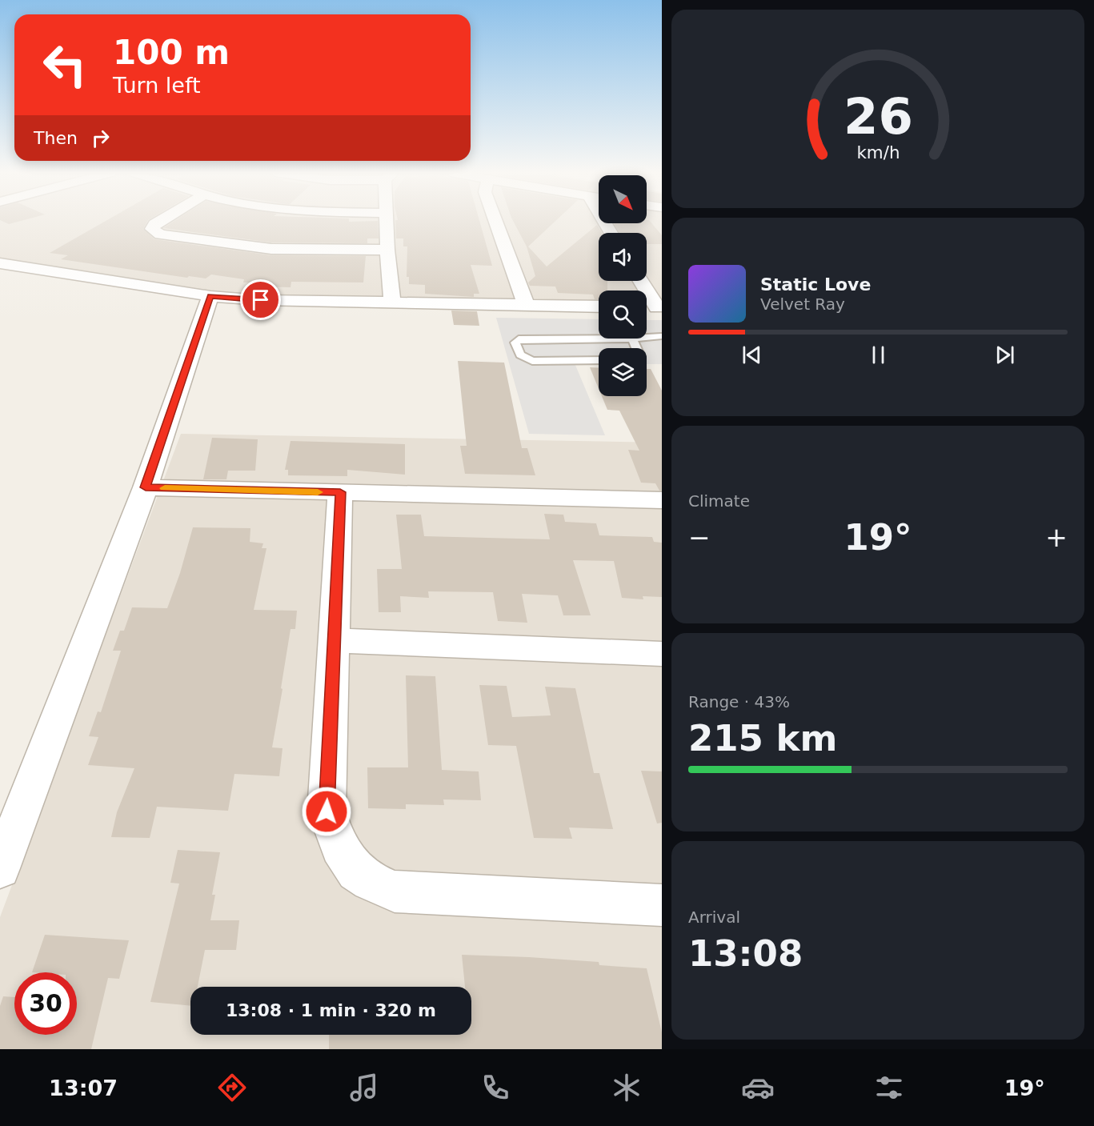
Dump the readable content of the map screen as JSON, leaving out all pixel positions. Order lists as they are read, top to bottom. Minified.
{"north":"bottom right","page":{"turn":["100 m","Turn left"],"then":"Then","song":["Static Love","Velvet Ray"],"tile":["Climate",["Range · 43%","215 km"],["Arrival","13:08"]],"heat":["−","19°","+"],"limit":"30","trip":"13:08 · 1 min · 320 m","tabs":["13:07","19°"],"gauge":["26","km/h"]}}
